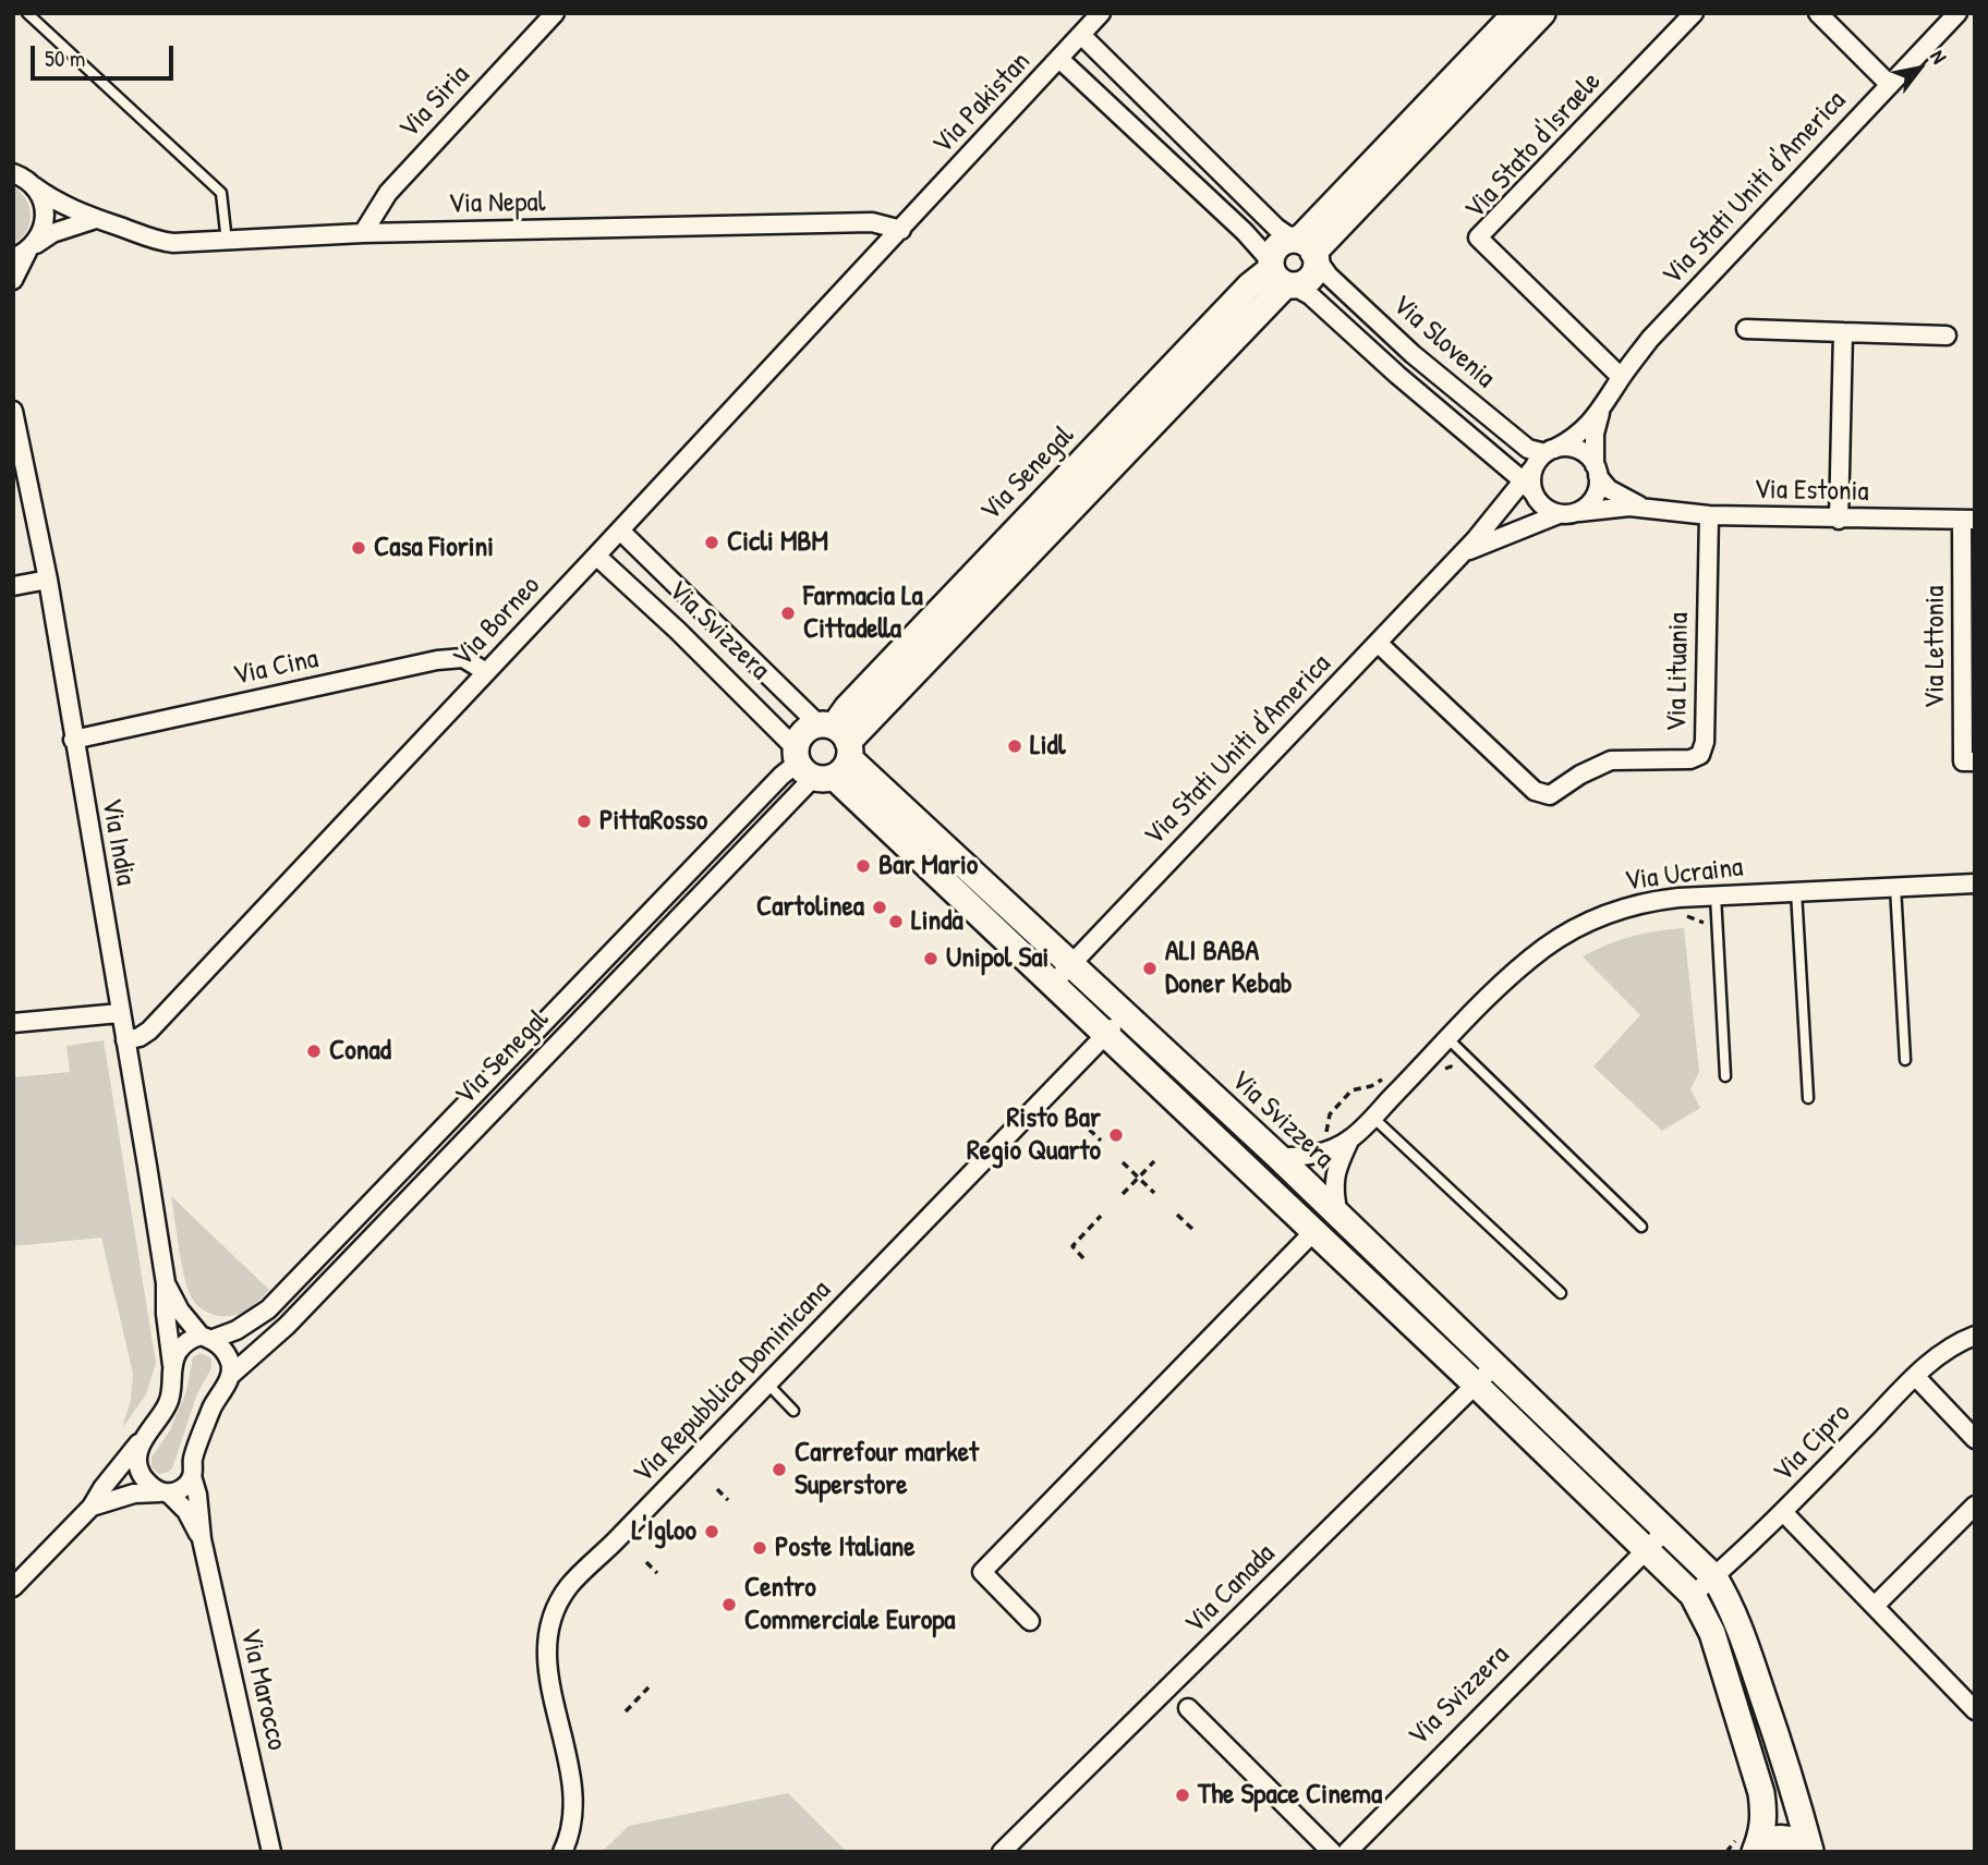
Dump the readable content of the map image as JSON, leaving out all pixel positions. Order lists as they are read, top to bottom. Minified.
{"streets":{"main road":["Via Senegal","Via Svizzera"],"street":["Via Siria","Via Pakistan","Via Stato d'Israele","Via Stati Uniti d'America","Via Nepal","Via Slovenia","Via Estonia","Via Borneo","Via Lettonia","Via Cina","Via Lituania","Via India","Via Ucraina","Via Repubblica Dominicana","Via Cipro","Via Canada","Via Marocco"]},"crossings":[["Via Siria","Via Nepal"],["Via Pakistan","Via Nepal"],["Via Pakistan","Via Slovenia"],["Via Pakistan","Via Borneo"],["Via Stato d'Israele","Via Stati Uniti d'America"],["Via Stati Uniti d'America","Via Slovenia"],["Via Stati Uniti d'America","Via Estonia"],["Via Stati Uniti d'America","Via Svizzera"],["Via Stati Uniti d'America","Via Lituania"],["Via Nepal","Via Borneo"],["Via Slovenia","Via Senegal"],["Via Slovenia","Via Estonia"],["Via Senegal","Via Svizzera"],["Via Senegal","Via India"],["Via Senegal","Via Marocco"],["Via Estonia","Via Lettonia"],["Via Estonia","Via Lituania"],["Via Borneo","Via Svizzera"],["Via Borneo","Via Cina"],["Via Borneo","Via India"],["Via Svizzera","Via Ucraina"],["Via Svizzera","Via Repubblica Dominicana"],["Via Svizzera","Via Cipro"],["Via Svizzera","Via Canada"],["Via Cina","Via India"],["Via India","Via Marocco"]],"places":["Cicli MBM","Casa Fiorini","Farmacia La Cittadella","Lidl","PittaRosso","Bar Mario","Cartolinea","Linda","Unipol Sai","ALI BABA Doner Kebab","Conad","Risto Bar Regio Quarto","Carrefour market Superstore","L'Igloo","Poste Italiane","Centro Commerciale Europa","The Space Cinema"],"scale_bar":"50 m","north":"top right"}
